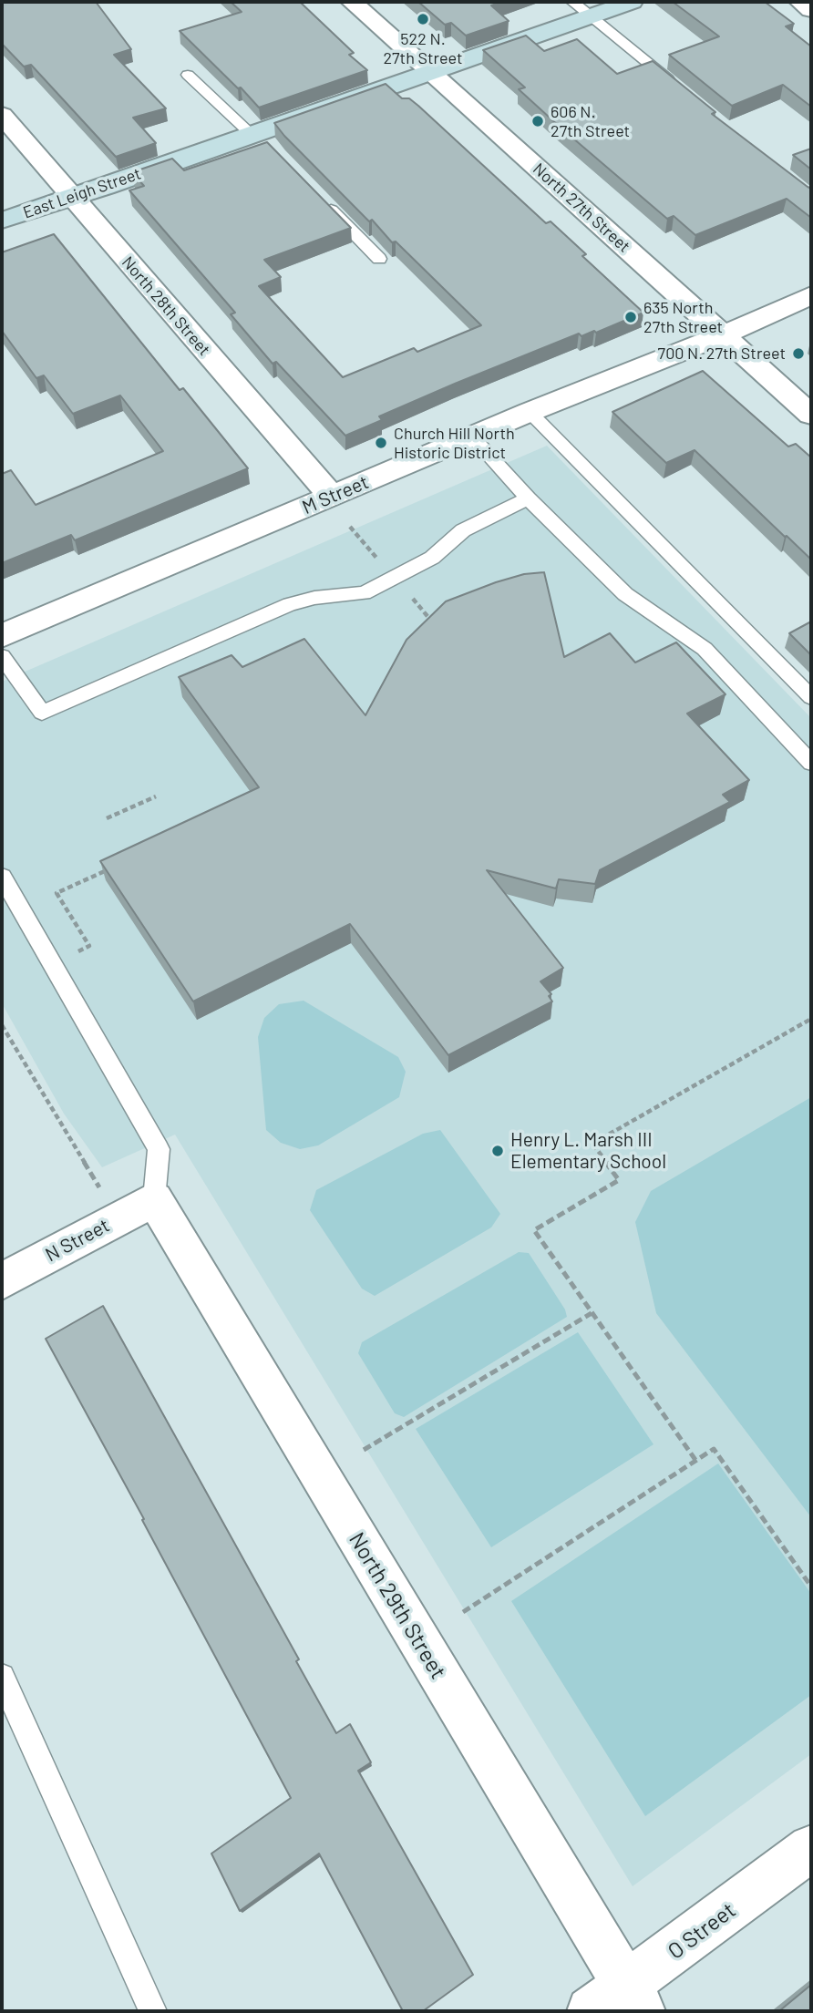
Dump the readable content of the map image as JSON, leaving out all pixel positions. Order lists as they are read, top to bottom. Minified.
{"streets":{"street":["East Leigh Street","North 27th Street","North 28th Street","M Street","N Street","North 29th Street","O Street"]},"crossings":[["East Leigh Street","North 27th Street"],["East Leigh Street","North 28th Street"],["North 27th Street","M Street"],["North 28th Street","M Street"],["N Street","North 29th Street"],["North 29th Street","O Street"]],"places":["522 N. 27th Street","606 N. 27th Street","635 North 27th Street","700 N. 27th Street","Church Hill North Historic District","Henry L. Marsh III Elementary School"]}
